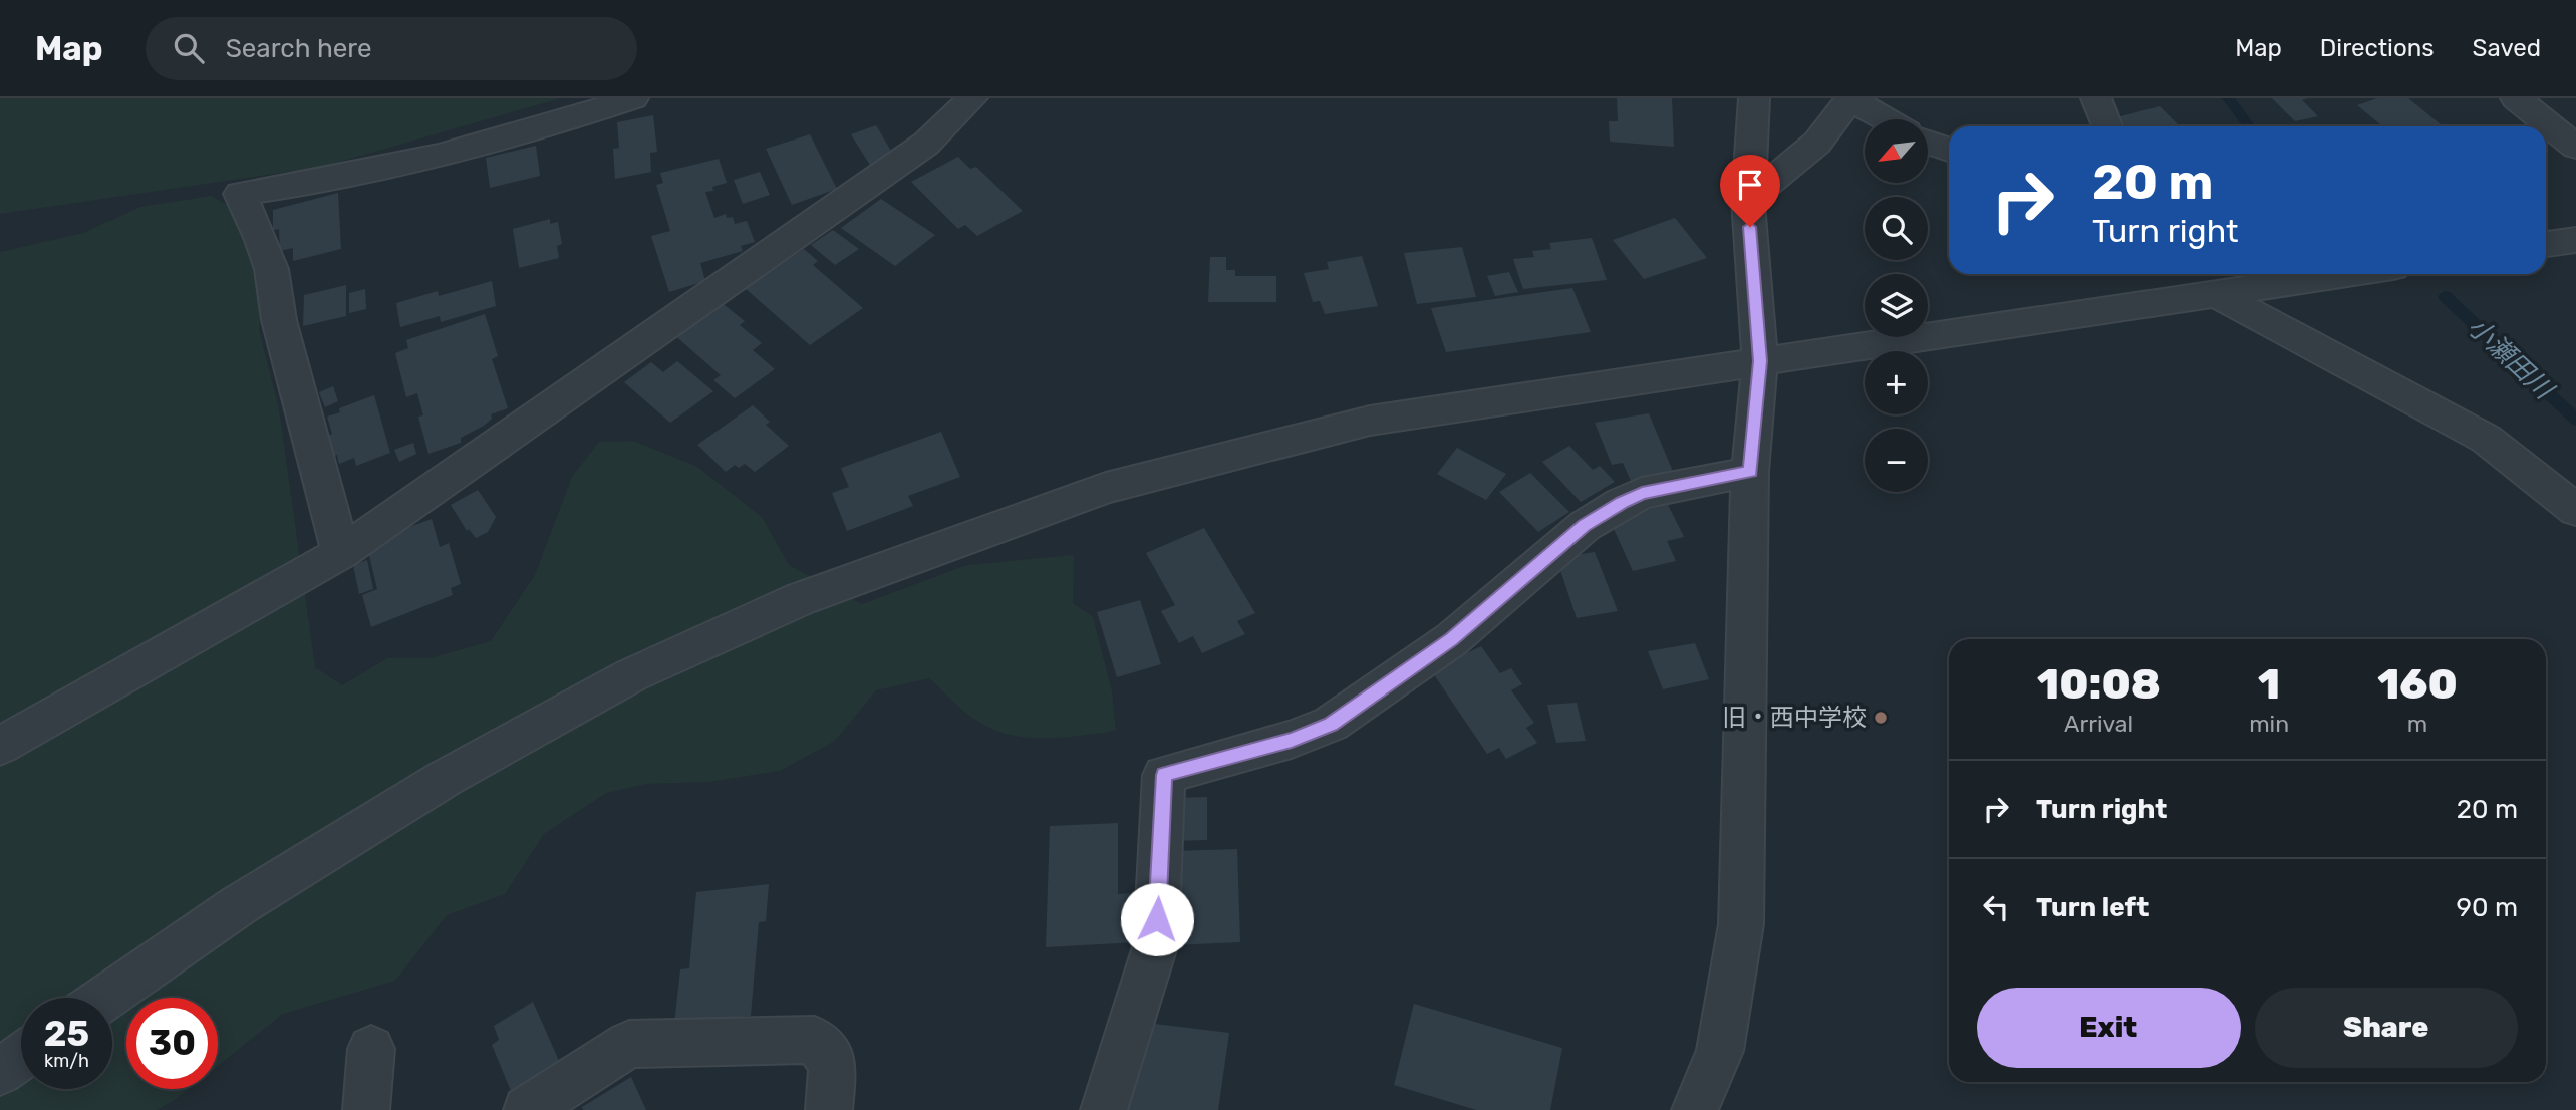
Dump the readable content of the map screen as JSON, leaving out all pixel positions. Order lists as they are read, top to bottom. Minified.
{"water":["小瀬田川"],"places":["旧・西中学校"],"north":"bottom left","page":{"header":"Map","search":"Search here","nav":["Map","Directions","Saved"],"map_buttons":["+","−"],"turn":["20 m","Turn right"],"eta":["10:08","Arrival","1","min","160","m"],"list":[{"name":"Turn right","value":"20 m"},{"name":"Turn left","value":"90 m"}],"buttons":["Exit","Share"],"speed":"25 km/h","limit":"30"}}
